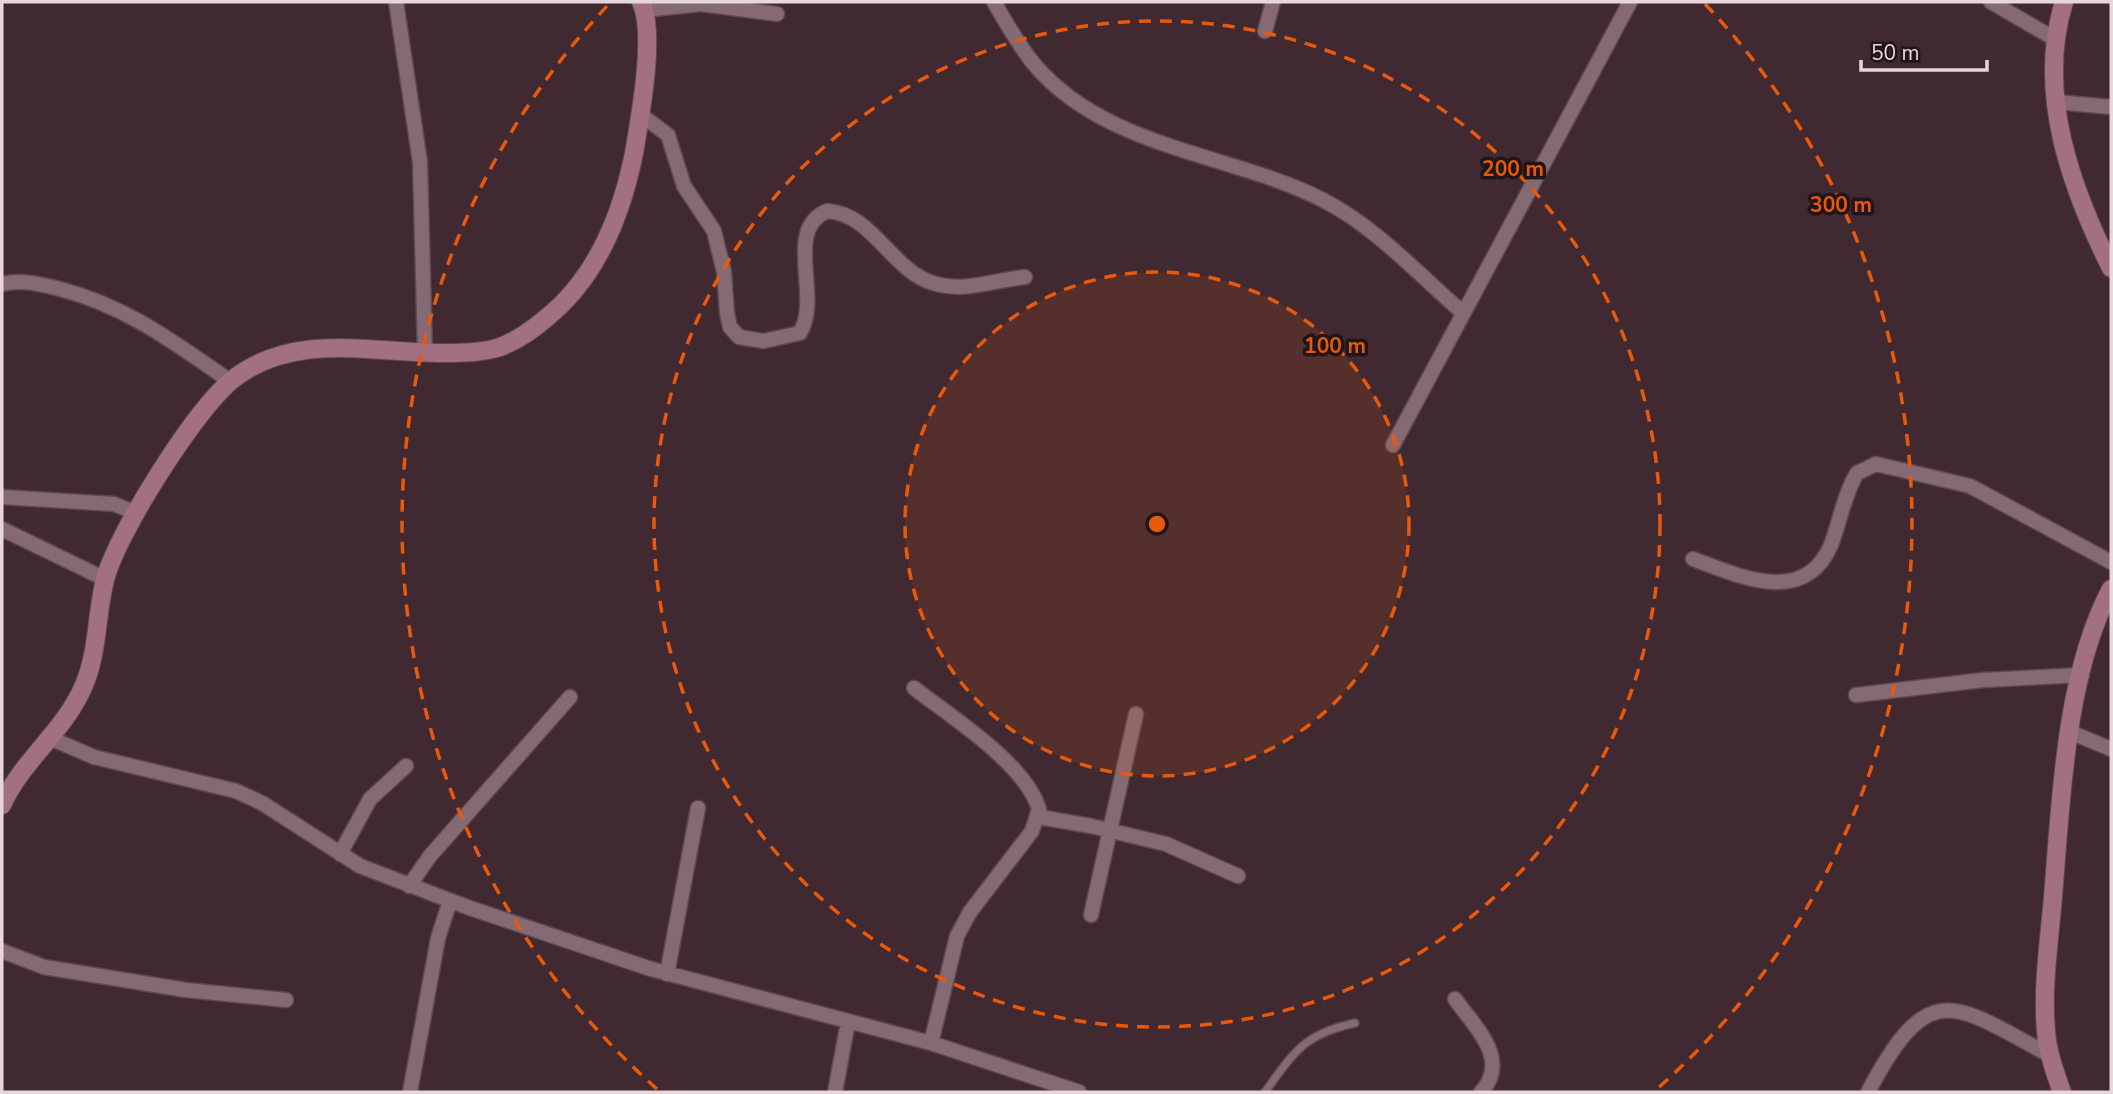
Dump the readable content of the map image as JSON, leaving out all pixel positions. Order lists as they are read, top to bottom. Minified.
{"scale_bar":"50 m","rings":["200 m","300 m","100 m"]}
